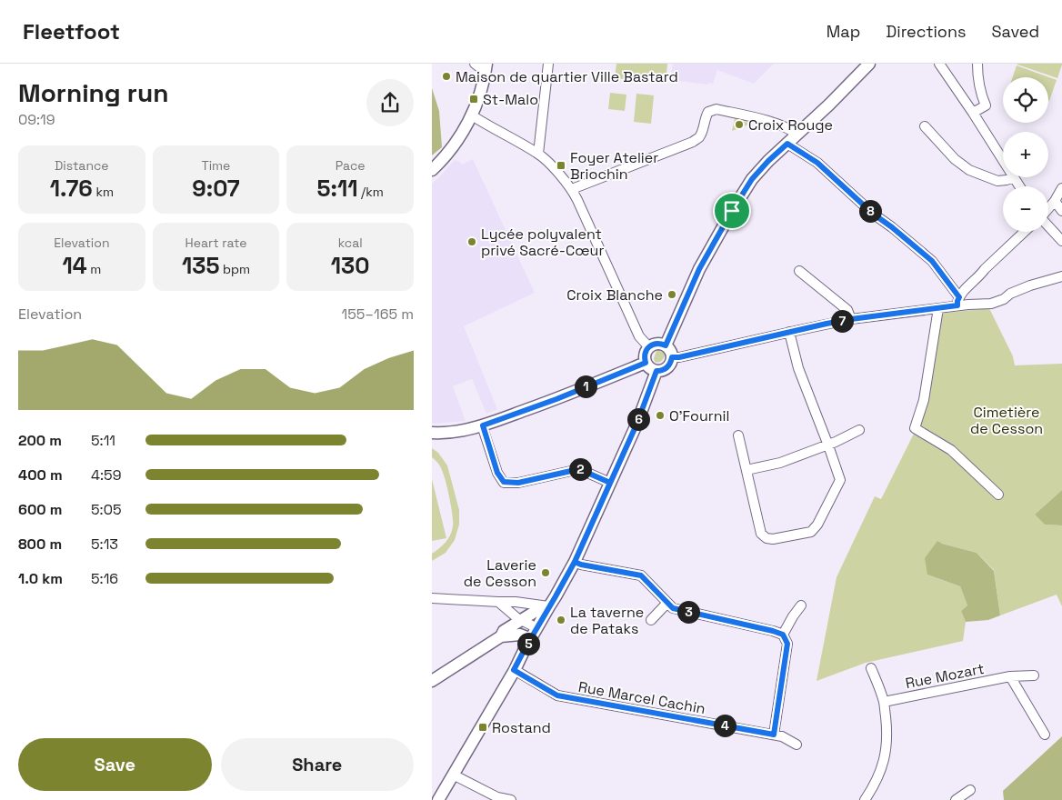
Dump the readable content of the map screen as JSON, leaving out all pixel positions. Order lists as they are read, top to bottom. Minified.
{"streets":{"street":["Rue Mozart","Rue Marcel Cachin"]},"parks":["Cimetière de Cesson"],"places":{"other":["Maison de quartier Ville Bastard","Croix Rouge","Lycée polyvalent privé Sacré-Cœur","Croix Blanche","O'Fournil","Laverie de Cesson","La taverne de Pataks"],"transit":["St-Malo","Foyer Atelier Briochin","Rostand"]},"page":{"header":"Fleetfoot","nav":["Map","Directions","Saved"],"heading":["Morning run","09:19"],"map_buttons":["+","−"],"stats":[["Distance","1.76 km"],["Time","9:07"],["Pace","5:11 /km"],["Elevation","14 m"],["Heart rate","135 bpm"],["kcal","130"]],"pins":["8","7","1","6","2","3","5","4"],"chart":["Elevation","155–165 m"],"list":[{"name":"200 m","note":"5:11"},{"name":"400 m","note":"4:59"},{"name":"600 m","note":"5:05"},{"name":"800 m","note":"5:13"},{"name":"1.0 km","note":"5:16"}],"buttons":["Save","Share"]}}
